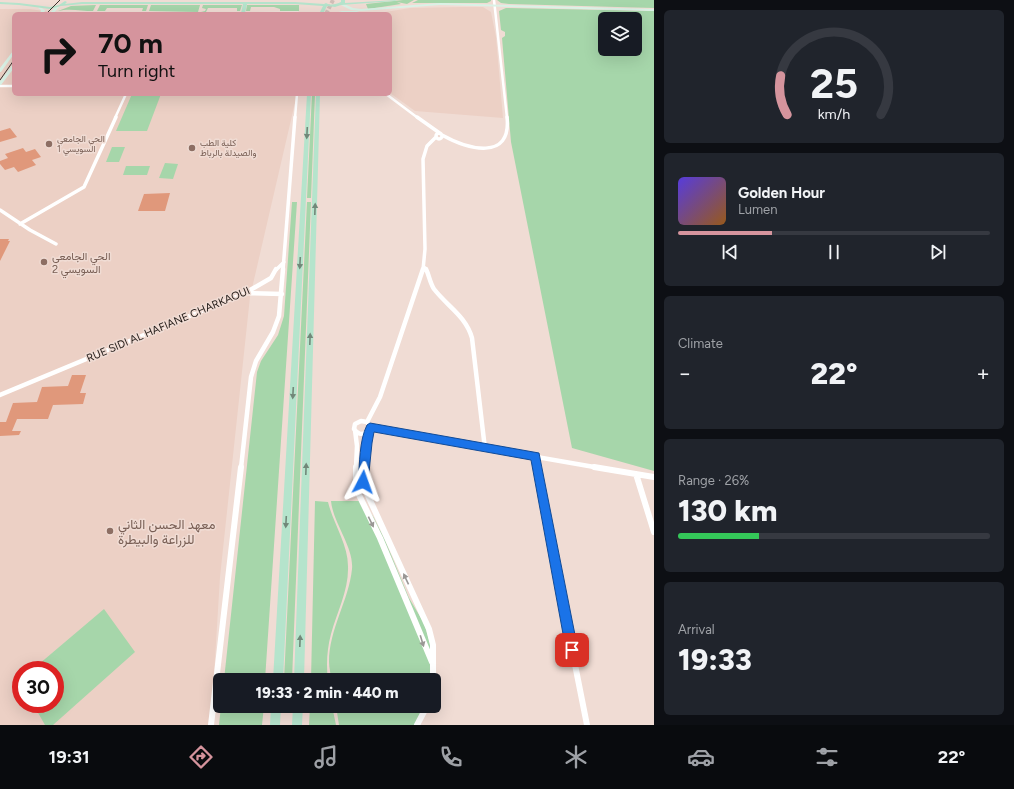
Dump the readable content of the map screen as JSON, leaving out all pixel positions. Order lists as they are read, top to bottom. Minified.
{"streets":{"street":["RUE SIDI AL HAFIANE CHARKAOUI"]},"places":["الحي الجامعي السويسي 1","كلية الطب والصيدلة بالرباط","الحي الجامعي السويسي 2","معهد الحسن الثاني للزراعة والبيطرة"],"page":{"turn":["70 m","Turn right"],"song":["Golden Hour","Lumen"],"tile":["Climate",["Range · 26%","130 km"],["Arrival","19:33"]],"heat":["−","22°","+"],"limit":"30","trip":"19:33 · 2 min · 440 m","tabs":["19:31","22°"],"gauge":["25","km/h"]}}
